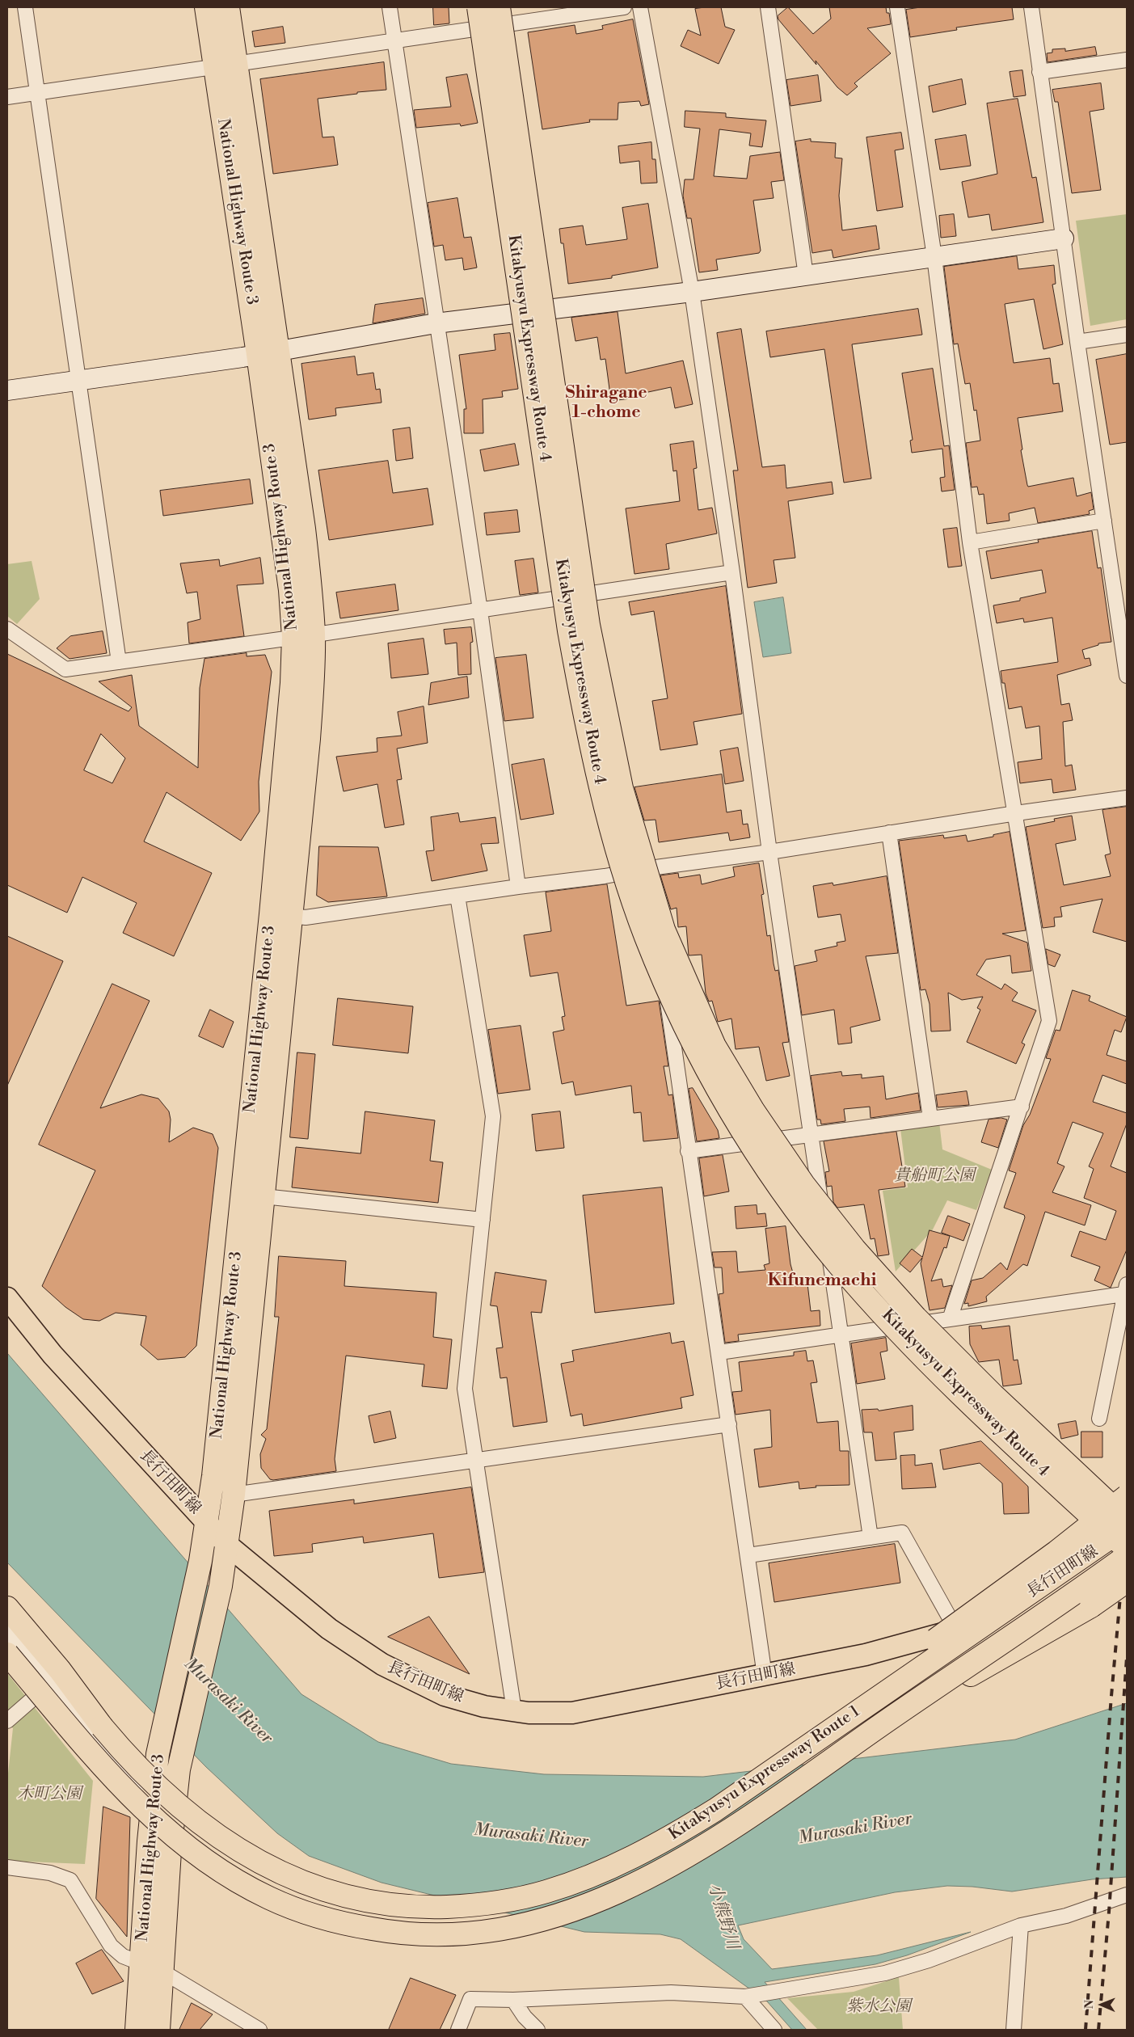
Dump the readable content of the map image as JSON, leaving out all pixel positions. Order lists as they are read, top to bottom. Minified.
{"streets":{"highway":["National Highway Route 3","Kitakyusyu Expressway Route 4","Kitakyusyu Expressway Route 1"],"main road":["長行田町線"]},"crossings":[["National Highway Route 3","長行田町線"]],"districts":["Shiragane 1-chome","Kifunemachi"],"water":["Murasaki River","小熊野川"],"parks":["貴船町公園","木町公園","紫水公園"],"north":"left"}
